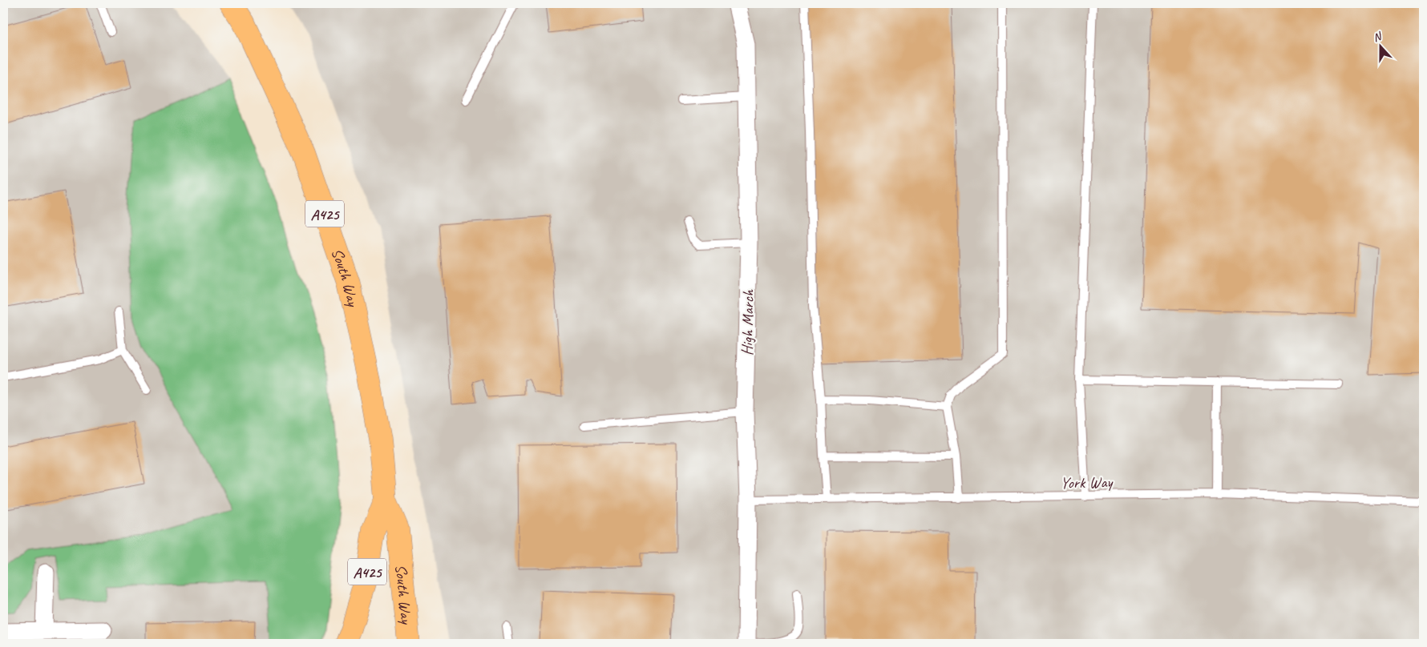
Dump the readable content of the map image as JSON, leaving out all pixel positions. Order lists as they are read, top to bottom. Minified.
{"streets":{"main road":["A425","South Way"],"street":["High March"],"lane":["York Way"]},"crossings":[["High March","York Way"]],"north":"top"}
